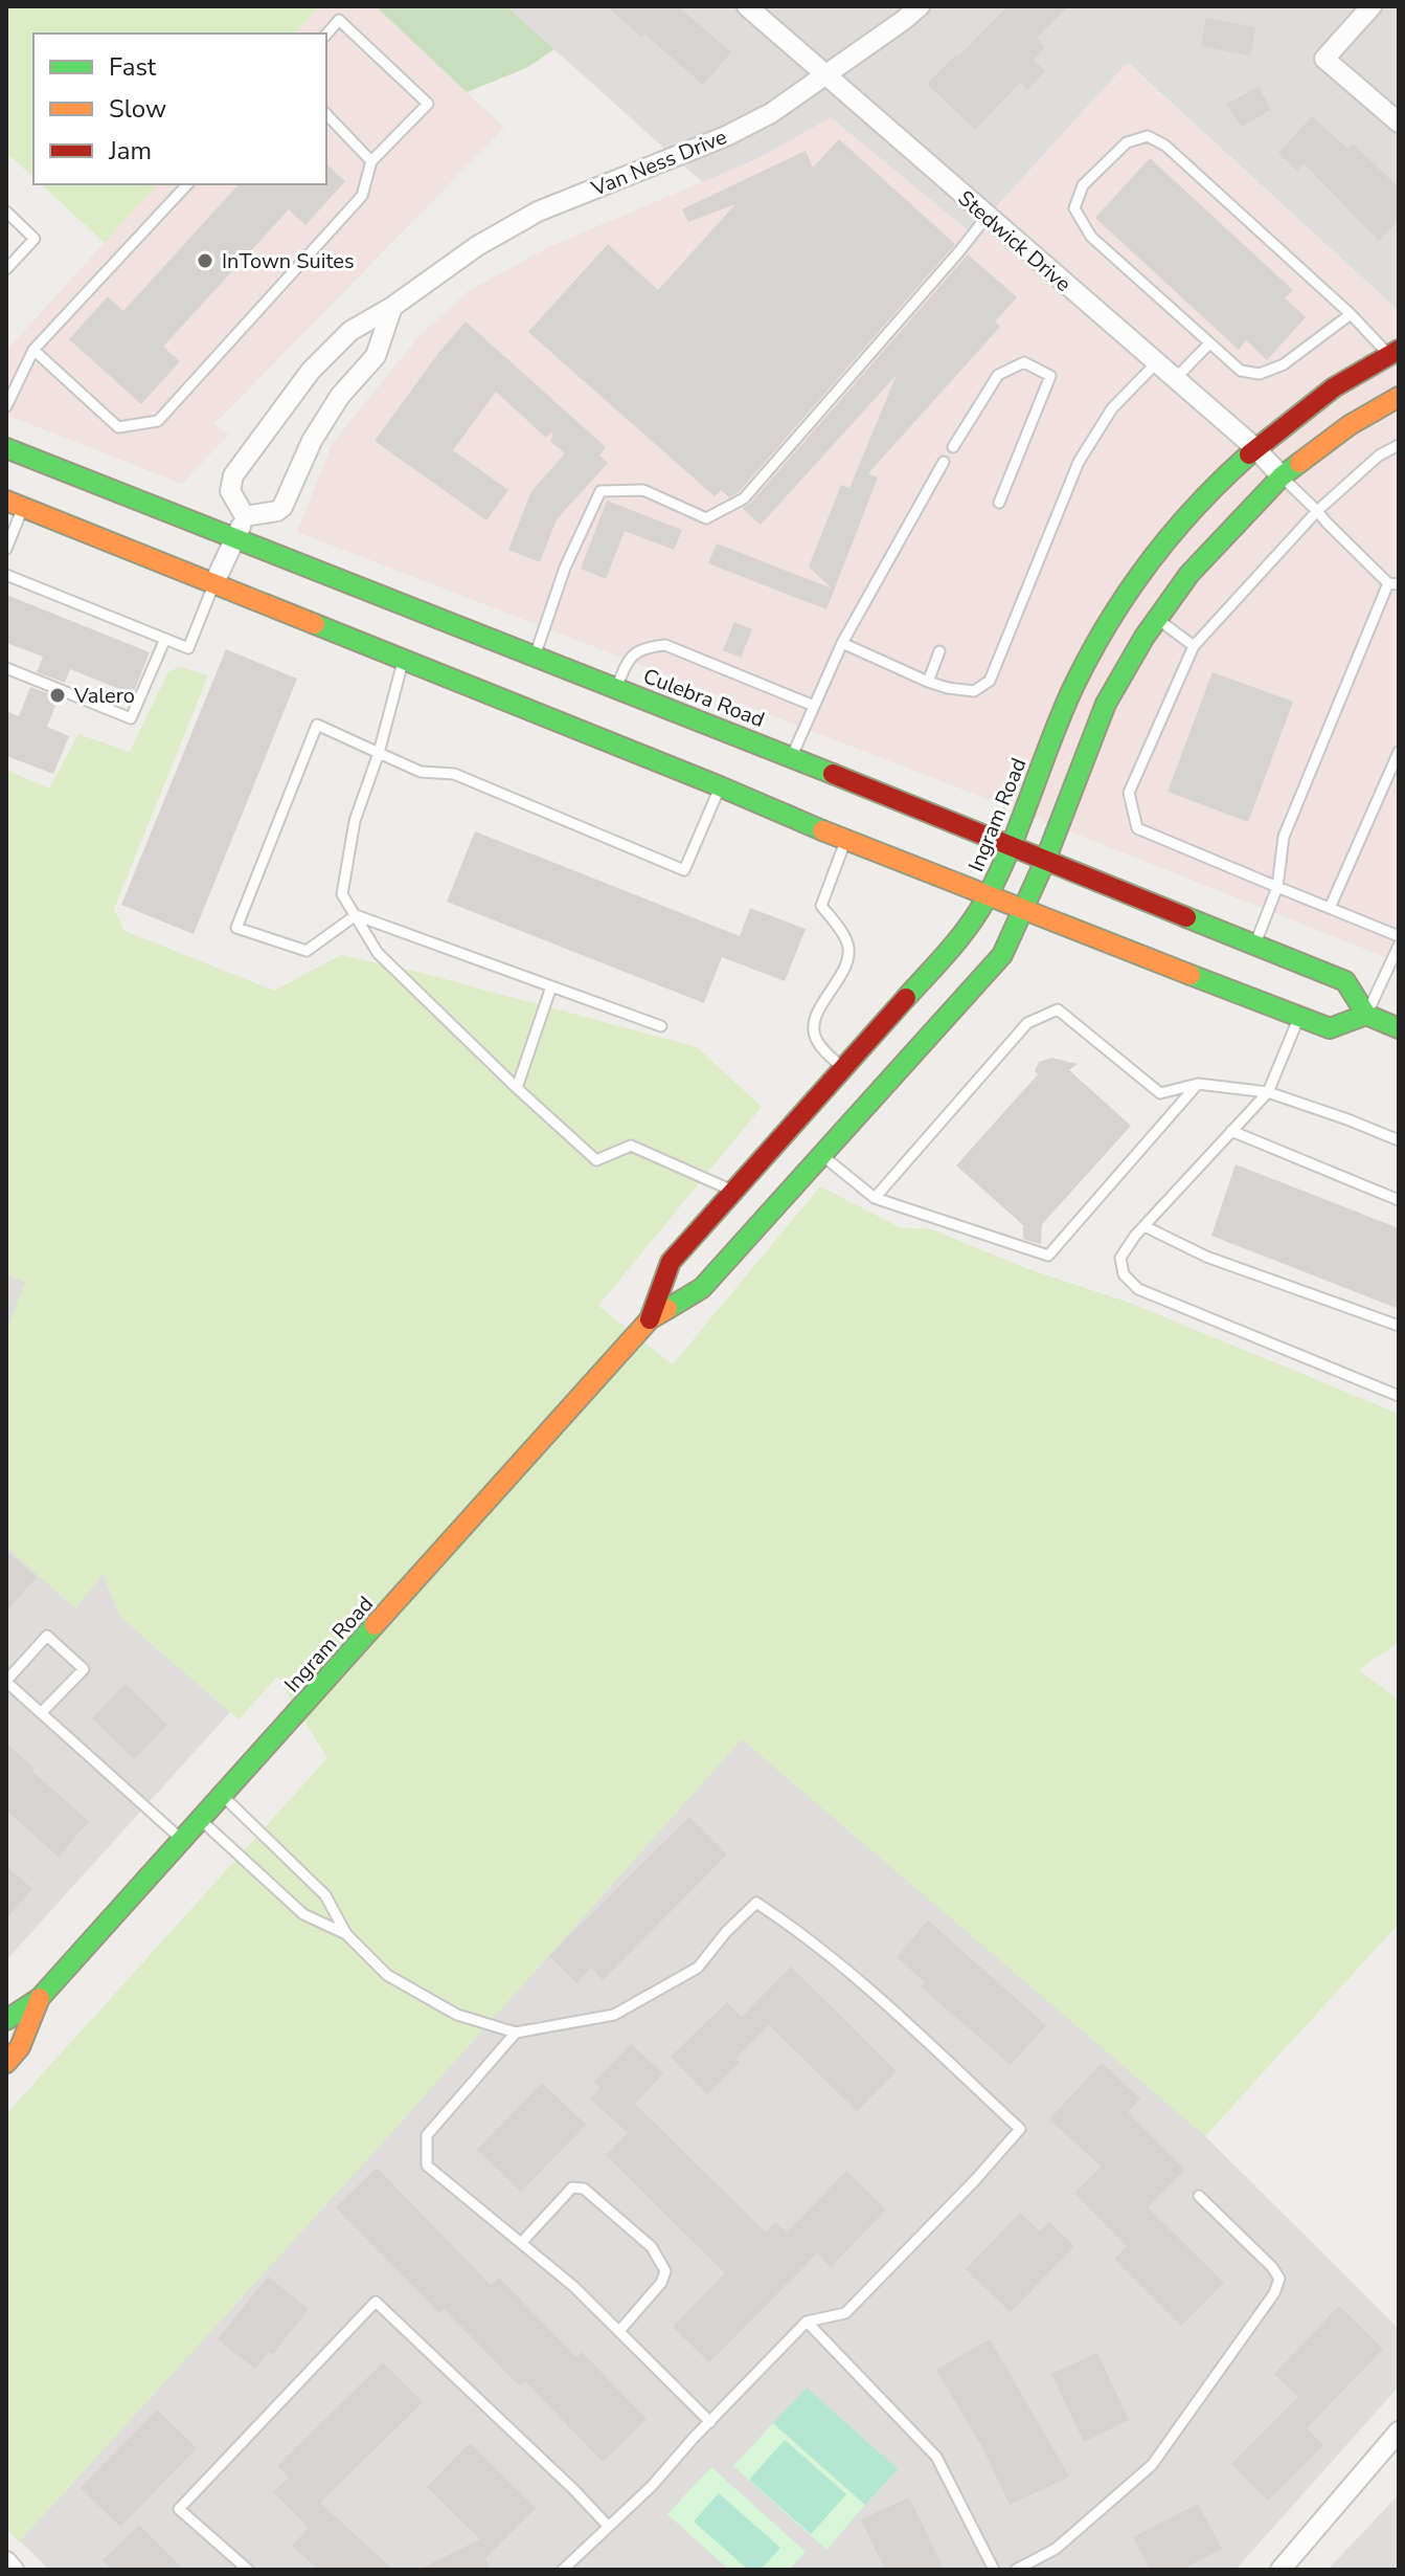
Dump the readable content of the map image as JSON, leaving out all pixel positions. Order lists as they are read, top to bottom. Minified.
{"streets":{"street":["Van Ness Drive","Stedwick Drive","Culebra Road","Ingram Road"]},"crossings":[["Van Ness Drive","Stedwick Drive"],["Stedwick Drive","Ingram Road"],["Culebra Road","Ingram Road"]],"places":["InTown Suites","Valero"],"legend":["Fast","Slow","Jam"]}
